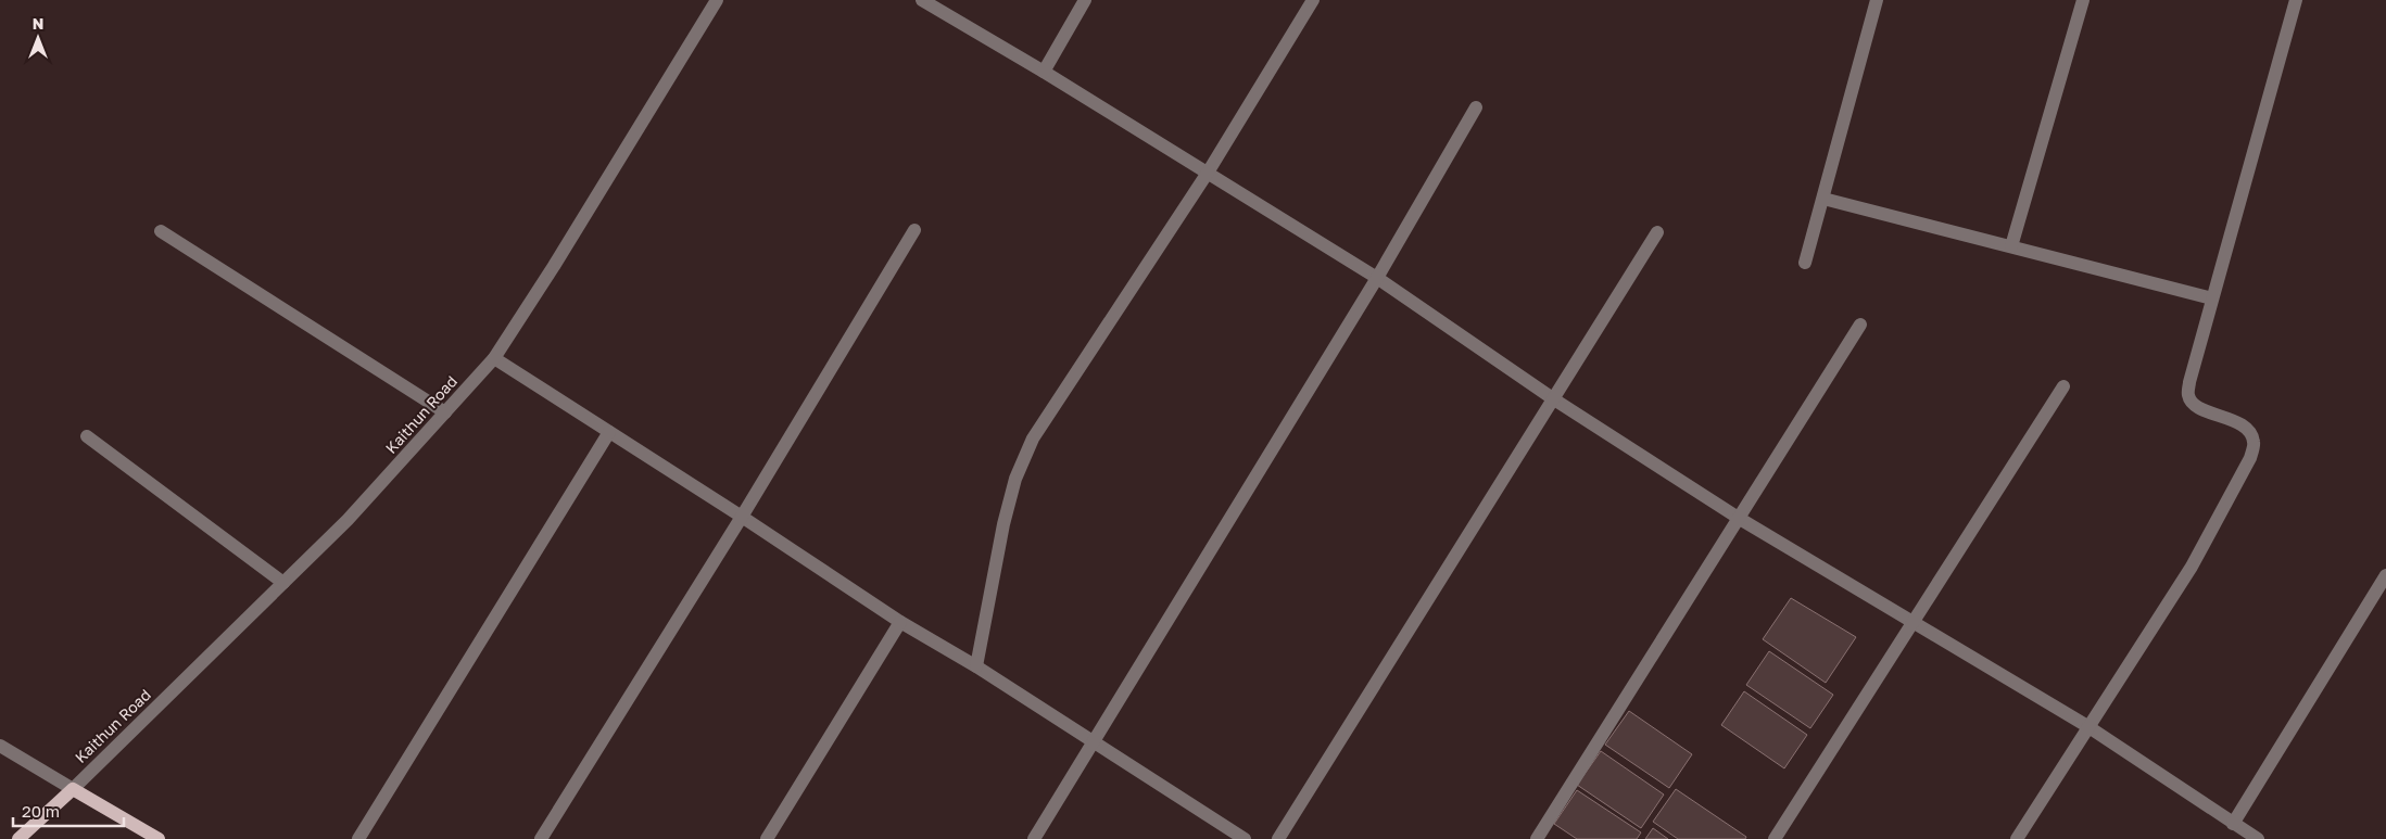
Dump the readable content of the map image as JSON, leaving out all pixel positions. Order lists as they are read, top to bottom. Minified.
{"streets":{"street":["Kaithun Road"]},"scale_bar":"20 m","north":"top"}
